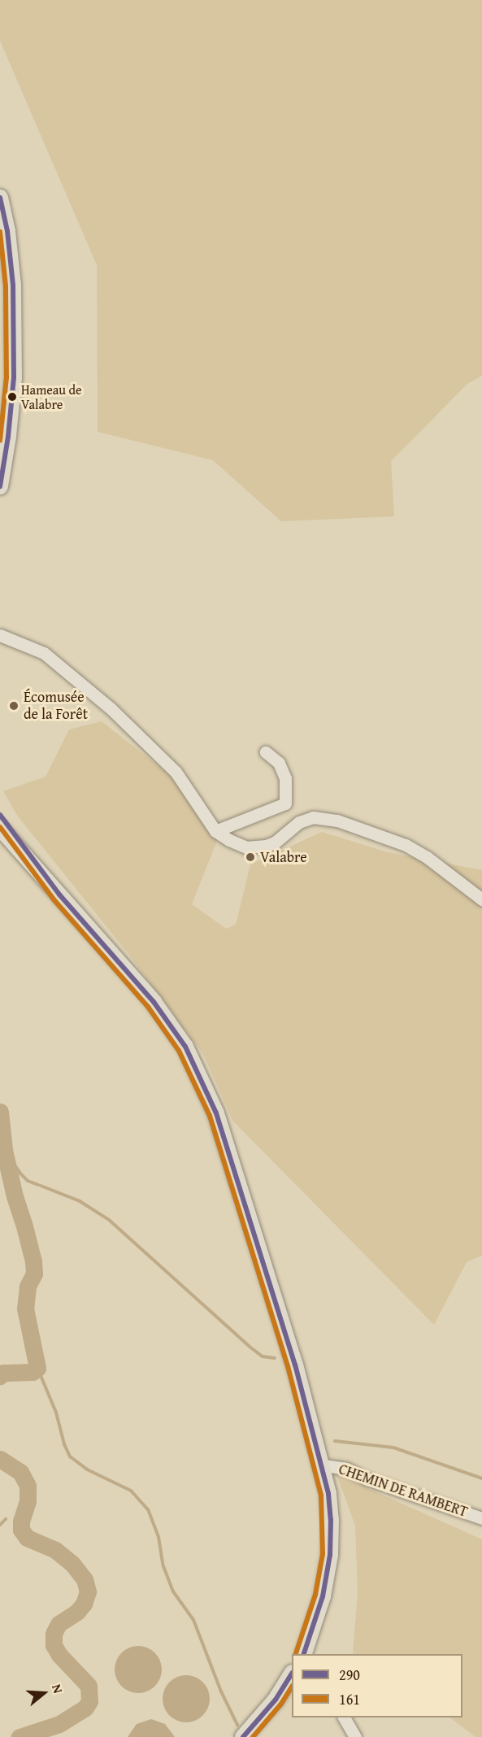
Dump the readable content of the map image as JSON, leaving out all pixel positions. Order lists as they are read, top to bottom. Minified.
{"streets":{"street":["CHEMIN DE RAMBERT"]},"places":["Hameau de Valabre","Écomusée de la Forêt","Valabre"],"lines":["transit line 290","transit line 161"],"legend":["290","161"],"north":"right"}
